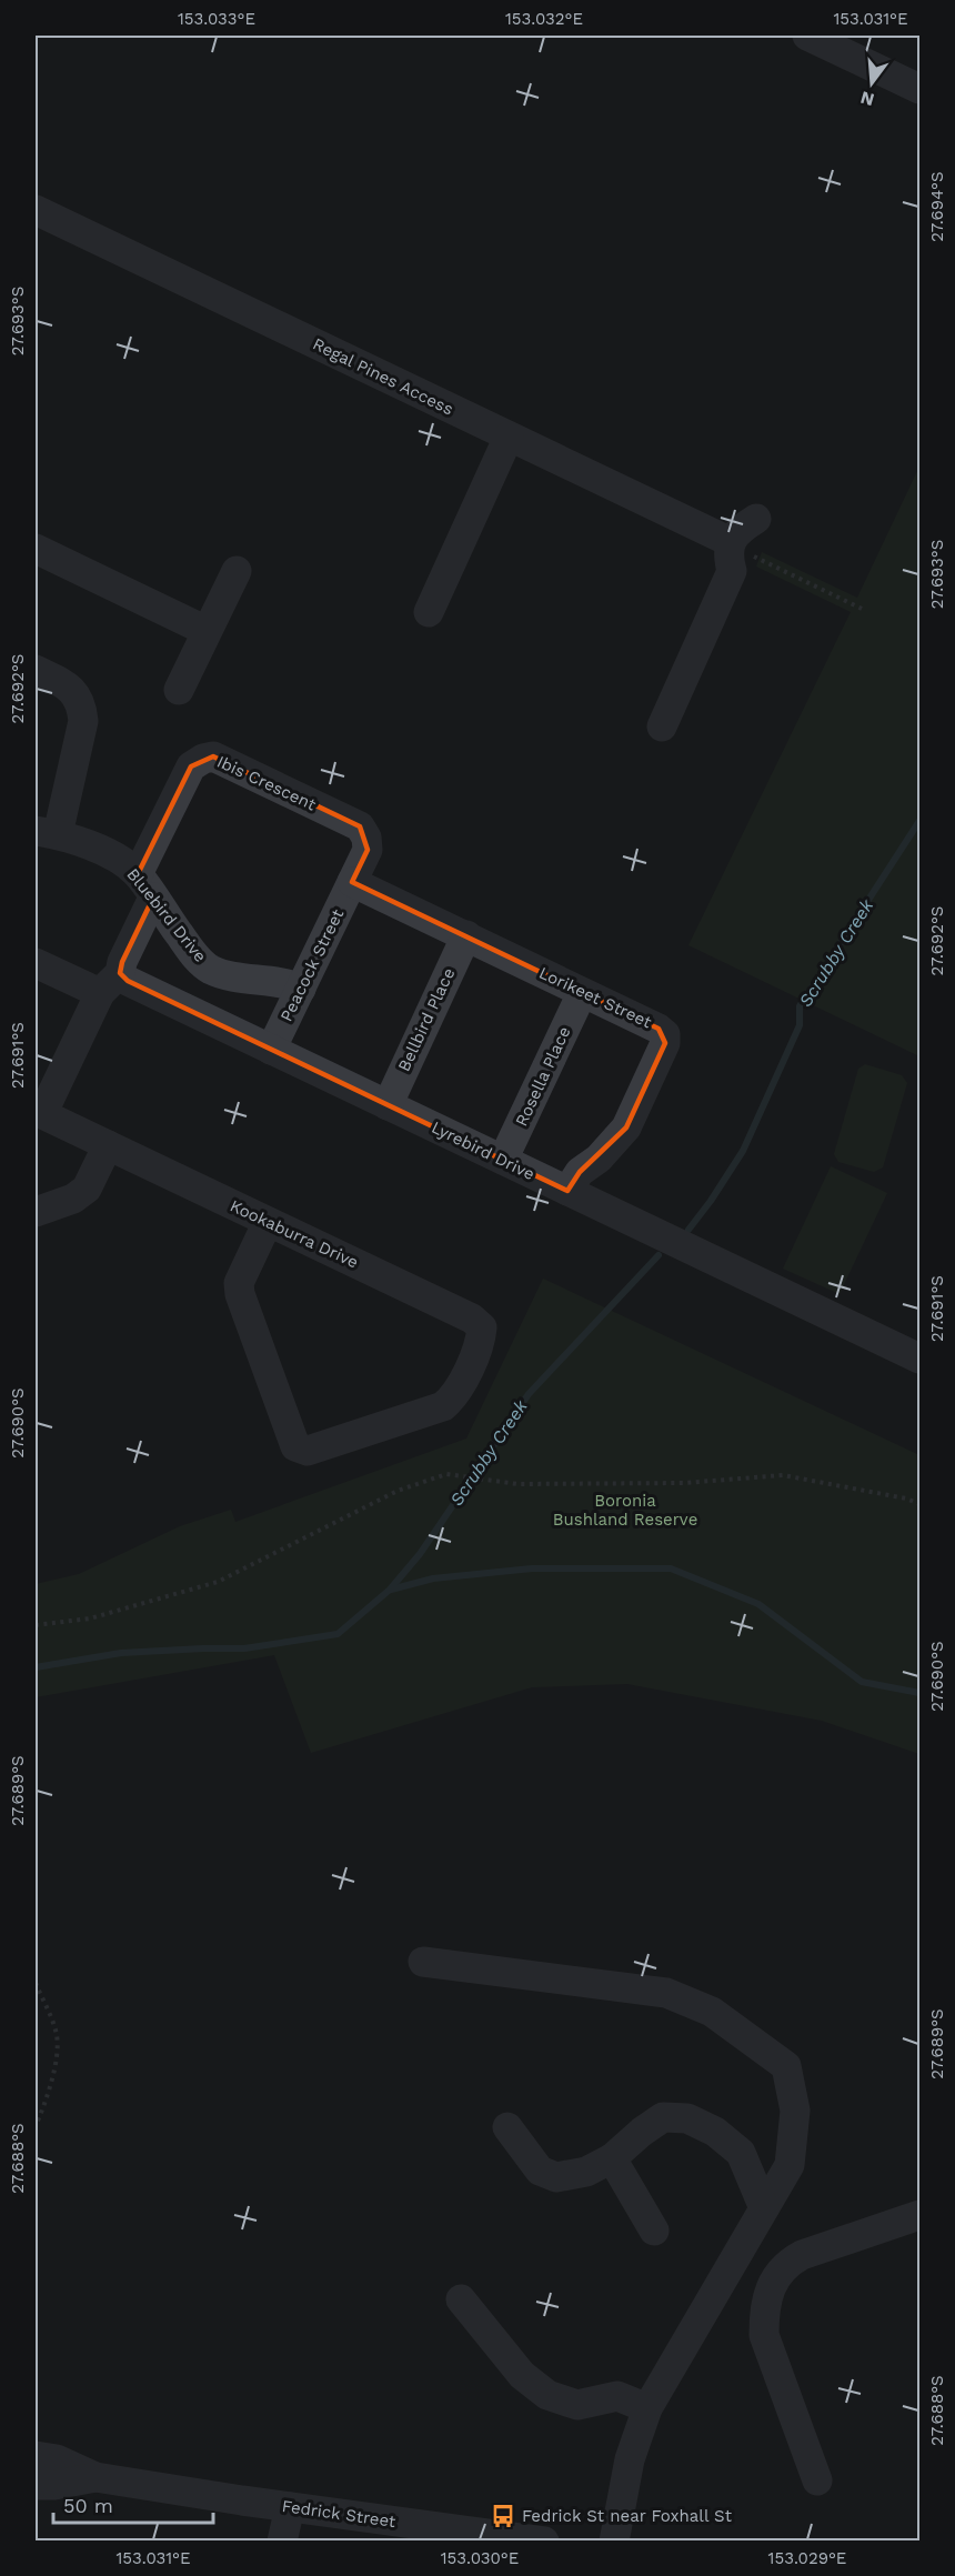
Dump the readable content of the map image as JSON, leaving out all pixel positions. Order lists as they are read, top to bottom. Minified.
{"streets":{"street":["Regal Pines Access","Ibis Crescent","Bluebird Drive","Peacock Street","Lorikeet Street","Bellbird Place","Rosella Place","Lyrebird Drive","Kookaburra Drive","Fedrick Street"]},"crossings":[["Ibis Crescent","Bluebird Drive"],["Ibis Crescent","Peacock Street"],["Ibis Crescent","Lorikeet Street"],["Ibis Crescent","Lyrebird Drive"],["Ibis Crescent","Kookaburra Drive"],["Bluebird Drive","Peacock Street"],["Bluebird Drive","Lorikeet Street"],["Peacock Street","Lorikeet Street"],["Peacock Street","Lyrebird Drive"],["Lorikeet Street","Bellbird Place"],["Lorikeet Street","Rosella Place"],["Lorikeet Street","Lyrebird Drive"],["Bellbird Place","Lyrebird Drive"],["Rosella Place","Lyrebird Drive"]],"water":["Scrubby Creek"],"parks":["Boronia Bushland Reserve"],"places":{"bus stop":["Fedrick St near Foxhall St"]},"scale_bar":"50 m","north":"bottom","coordinates":["153.033°E","153.032°E","153.031°E","27.694°S","27.693°S","27.692°S","27.691°S","27.690°S","27.689°S","27.688°S","153.030°E","153.029°E"]}
